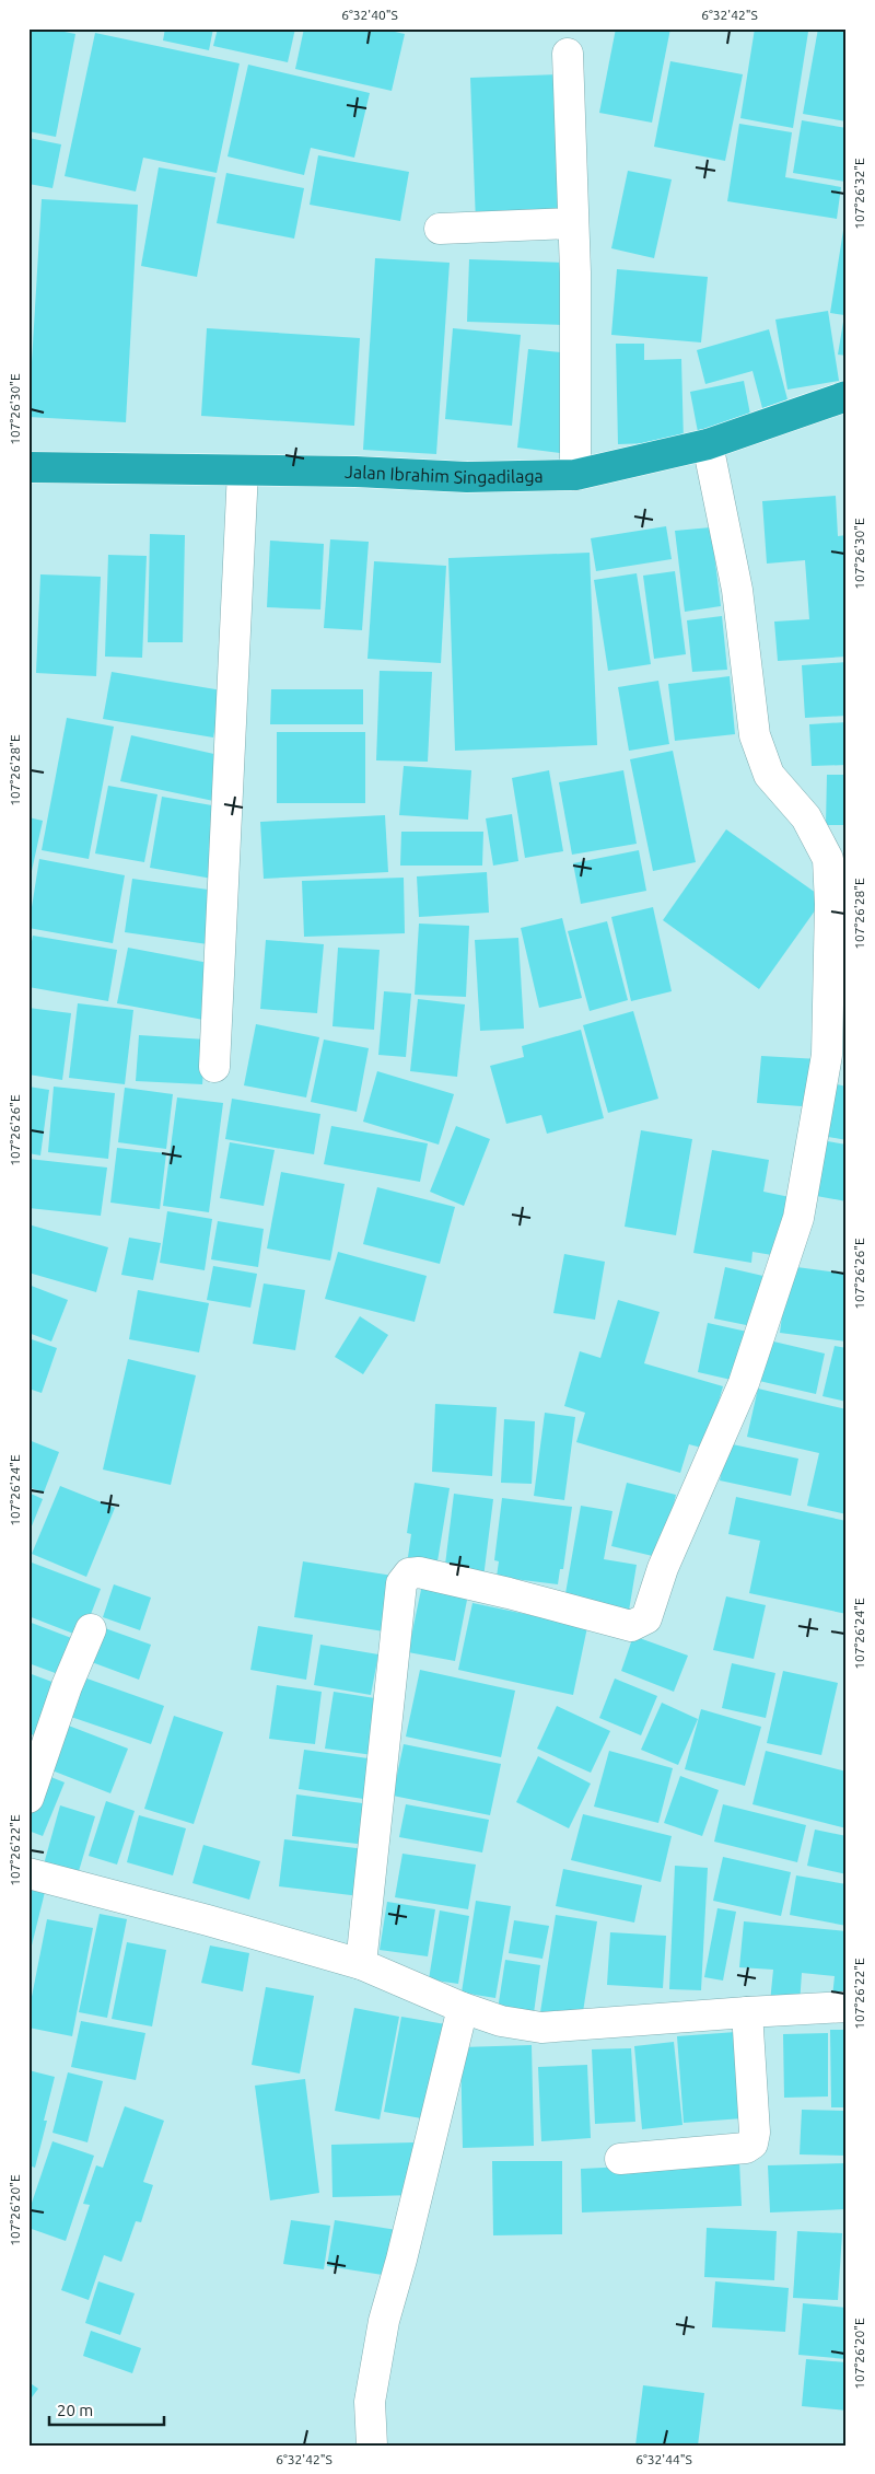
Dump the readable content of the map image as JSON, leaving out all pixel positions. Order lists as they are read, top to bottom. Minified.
{"streets":{"highway":["Jalan Ibrahim Singadilaga"]},"scale_bar":"20 m","coordinates":["6°32'40\"S","6°32'42\"S","107°26'32\"E","107°26'30\"E","107°26'28\"E","107°26'26\"E","107°26'24\"E","107°26'22\"E","107°26'20\"E","6°32'44\"S"]}
